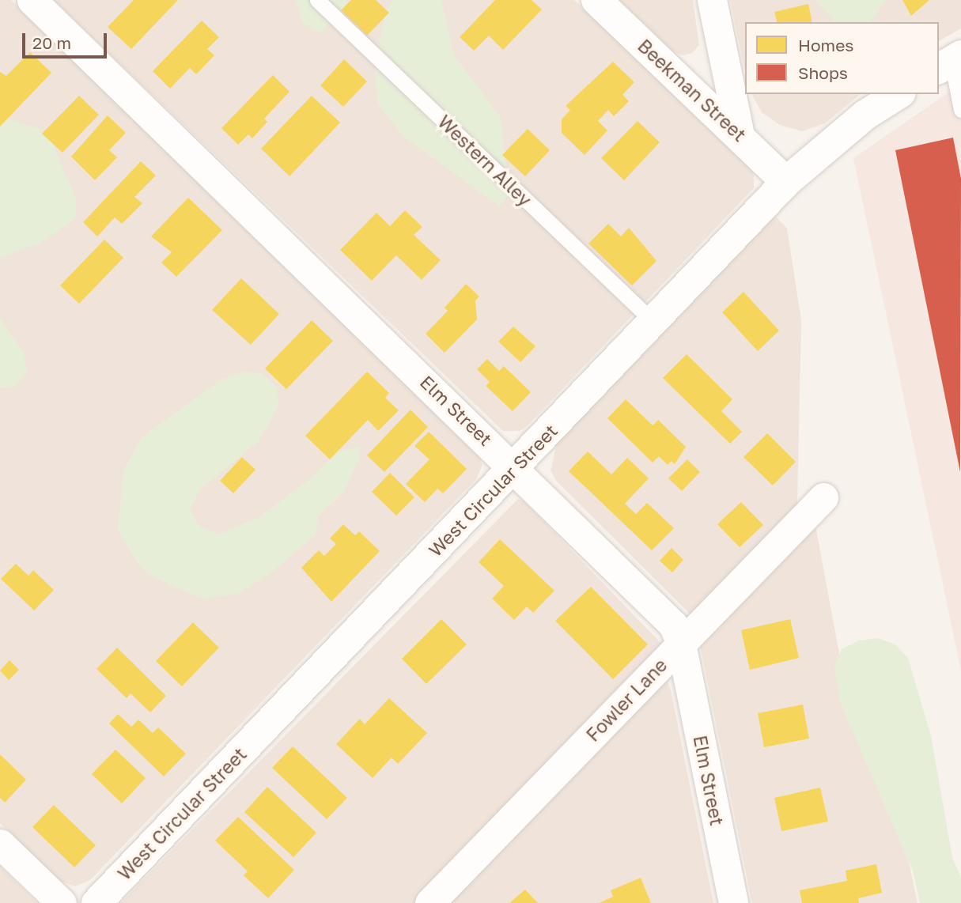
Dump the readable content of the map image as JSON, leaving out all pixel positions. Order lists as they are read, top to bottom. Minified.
{"streets":{"street":["Beekman Street","Elm Street","West Circular Street","Fowler Lane"],"lane":["Western Alley"]},"crossings":[["Beekman Street","West Circular Street"],["Western Alley","West Circular Street"],["Elm Street","West Circular Street"],["Elm Street","Fowler Lane"]],"legend":["Homes","Shops"],"scale_bar":"20 m"}
